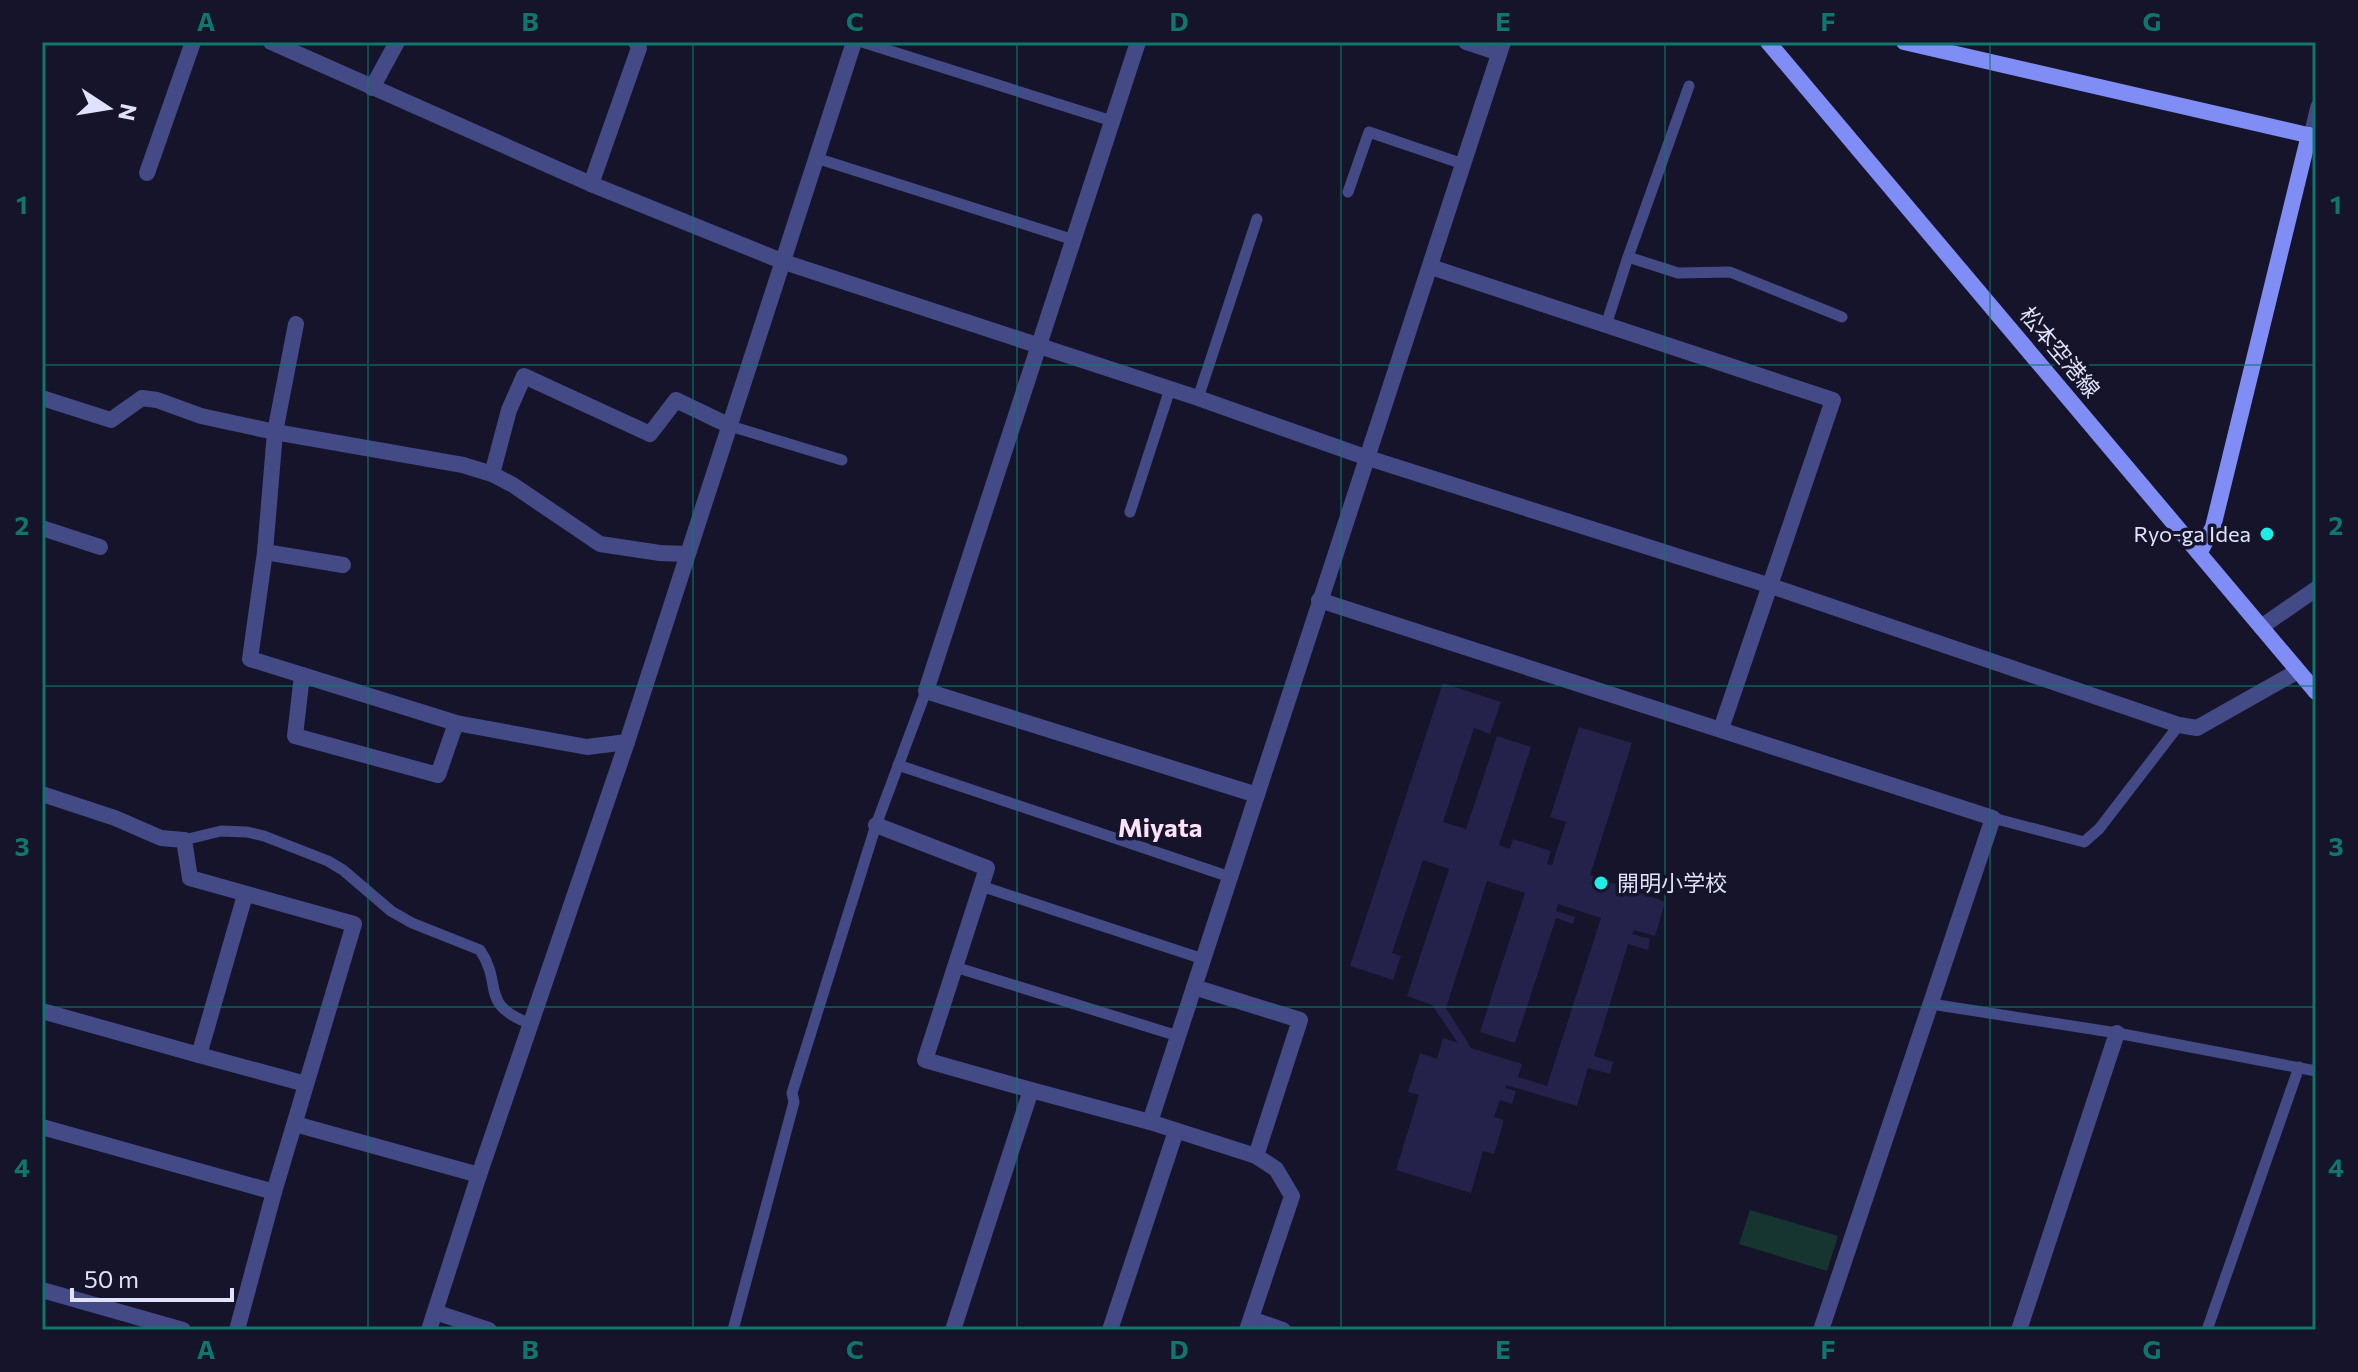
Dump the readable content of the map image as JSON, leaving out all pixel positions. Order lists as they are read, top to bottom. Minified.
{"streets":{"main road":["松本空港線"]},"districts":["Miyata"],"places":["Ryo-ga Idea","開明小学校"],"scale_bar":"50 m","north":"right","grid":{"columns":["A","B","C","D","E","F","G"],"rows":["1","2","3","4"]}}
